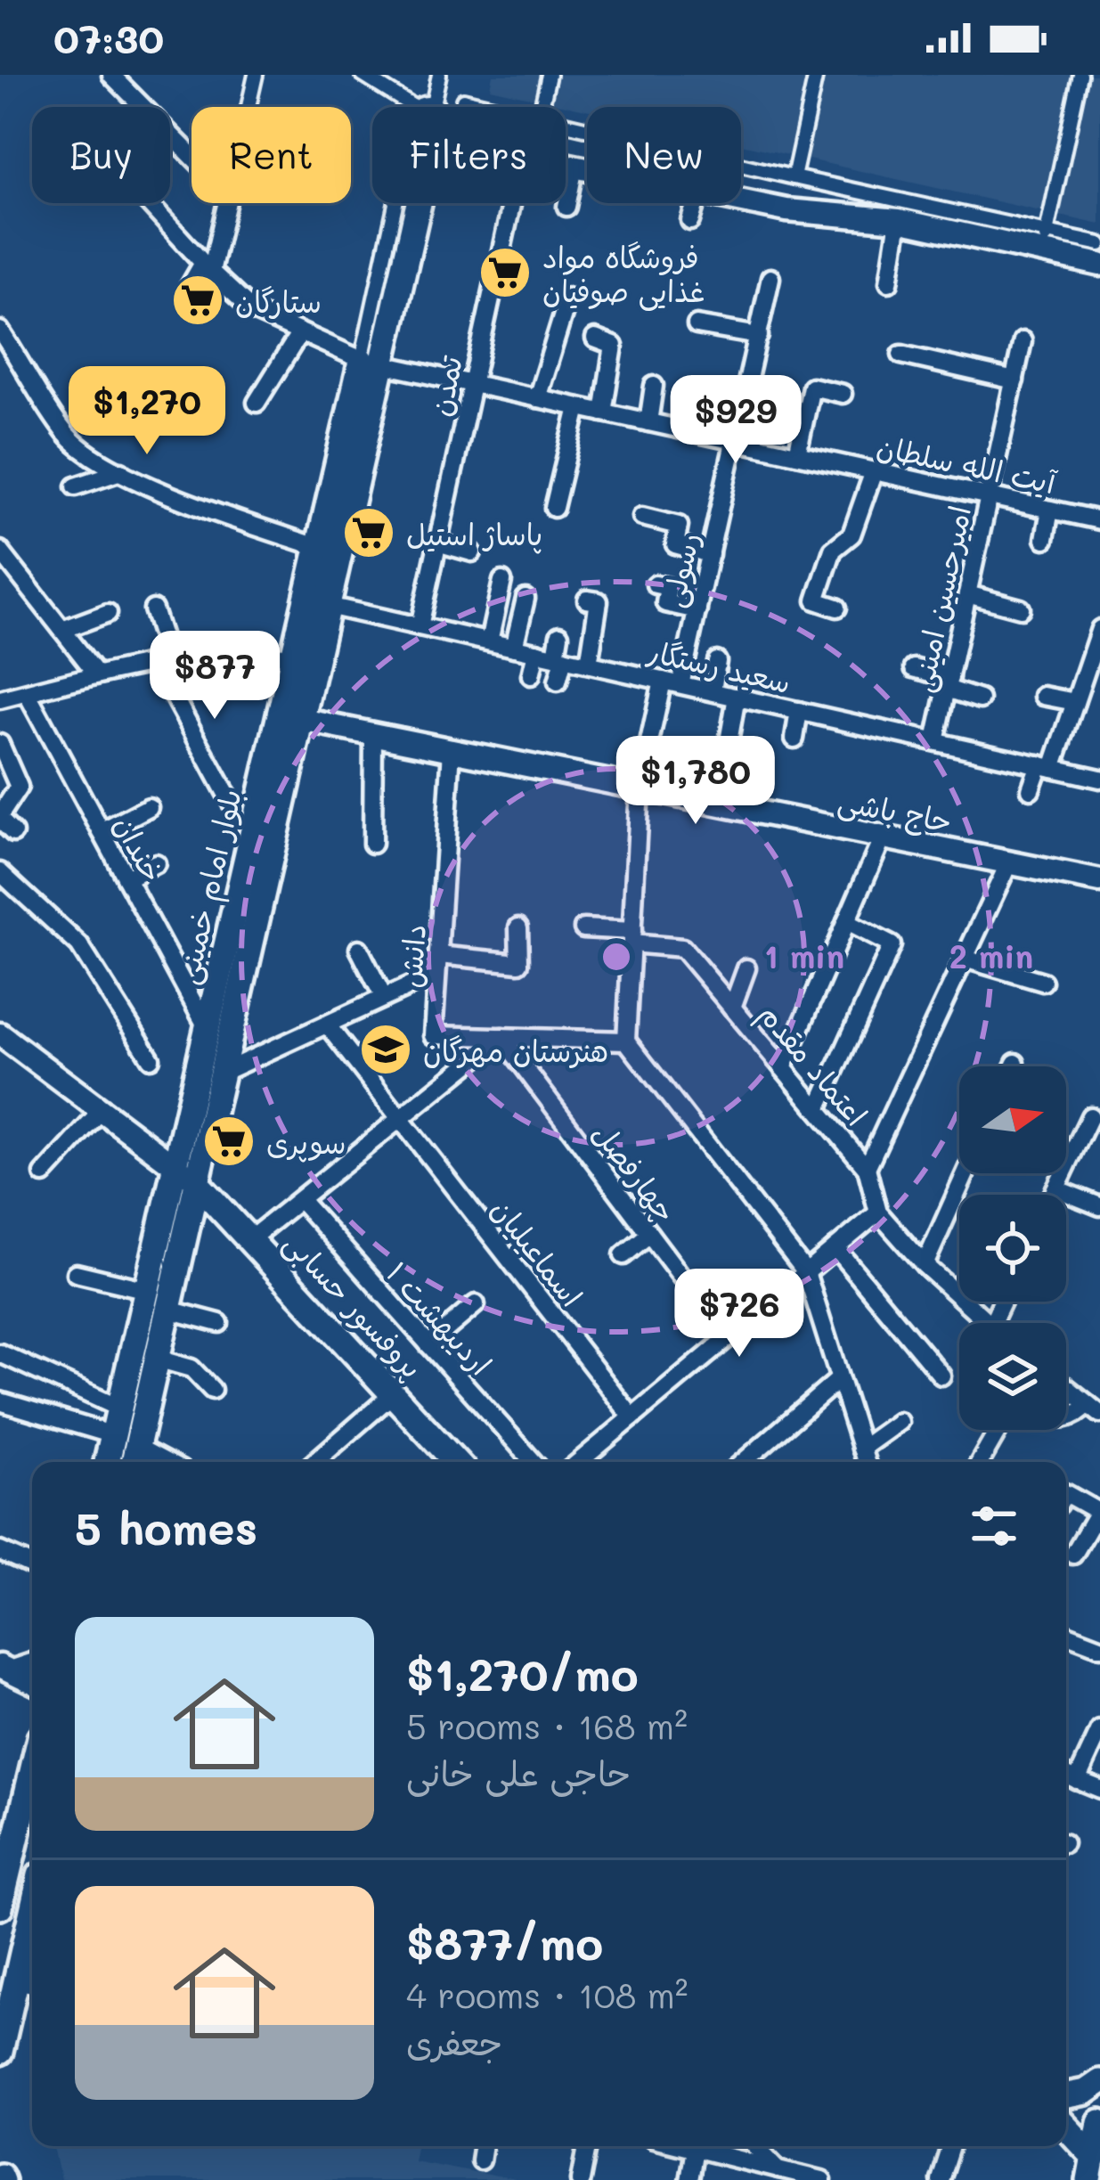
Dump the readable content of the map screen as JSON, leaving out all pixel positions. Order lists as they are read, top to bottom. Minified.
{"streets":{"main road":["بلوار امام خمینی","پروفسور حسابی"],"street":["تمدن","آیت الله سلطان","رسولی","امیرحسین امینی","سعید رستگار","حاج باشی","خندان","دانش","اعتماد مقدم","چهارفصل","اسماعیلیان","اردیبهشت ۱"]},"crossings":[["تمدن","آیت الله سلطان"],["تمدن","سعید رستگار"],["آیت الله سلطان","رسولی"],["آیت الله سلطان","امیرحسین امینی"],["آیت الله سلطان","بلوار امام خمینی"],["رسولی","سعید رستگار"],["رسولی","حاج باشی"],["رسولی","دانش"],["رسولی","اعتماد مقدم"],["امیرحسین امینی","سعید رستگار"],["سعید رستگار","بلوار امام خمینی"],["حاج باشی","بلوار امام خمینی"],["حاج باشی","دانش"],["خندان","بلوار امام خمینی"],["بلوار امام خمینی","پروفسور حسابی"],["دانش","چهارفصل"]],"places":{"supermarket":["فروشگاه مواد غذایی صوفیان","ستارگان","پاساژ استیل","سوپری"],"school or university":["هنرستان مهرگان"]},"north":"right","page":{"status":"07:30","chip":["Buy","Rent","Filters","New"],"price":["$1,270","$929","$877","$1,780","$726"],"heading":"5 homes","list":[{"name":"$1,270/mo","note":"5 rooms · 168 m² · حاجی علی خانی"},{"name":"$877/mo","note":"4 rooms · 108 m² · جعفری"}]},"rings":["1 min","2 min"]}
